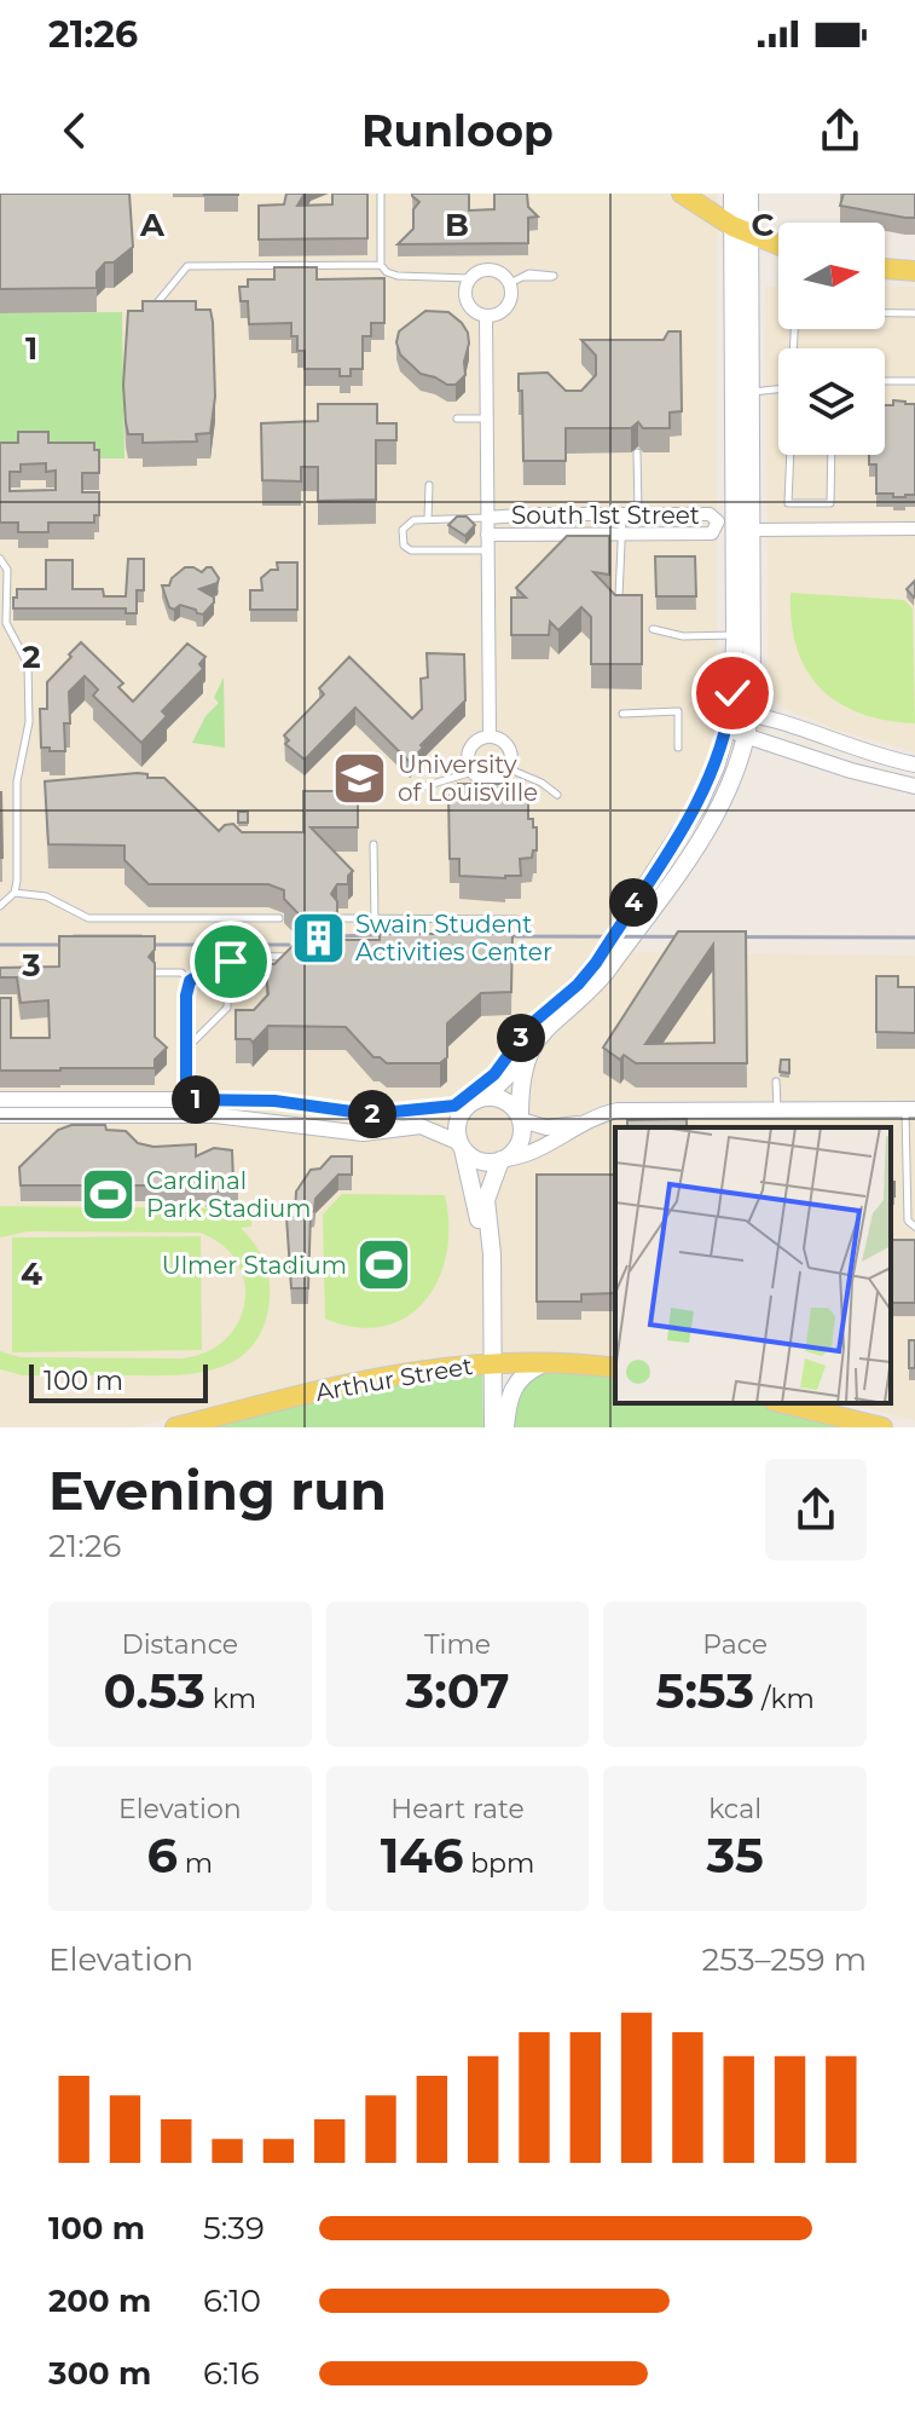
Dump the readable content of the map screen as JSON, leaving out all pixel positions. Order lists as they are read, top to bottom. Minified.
{"streets":{"main road":["Arthur Street"],"street":["South 1st Street"]},"places":{"school or university":["University of Louisville"],"building":["Swain Student Activities Center"],"sports":["Cardinal Park Stadium","Ulmer Stadium"]},"scale_bar":"100 m","north":"right","page":{"status":"21:26","header":"Runloop","pins":["4","3","1","2"],"scale":"100 m","heading":["Evening run","21:26"],"stats":[["Distance","0.53 km"],["Time","3:07"],["Pace","5:53 /km"],["Elevation","6 m"],["Heart rate","146 bpm"],["kcal","35"]],"chart":["Elevation","253–259 m"],"list":[{"name":"100 m","note":"5:39"},{"name":"200 m","note":"6:10"},{"name":"300 m","note":"6:16"}]},"grid":{"columns":["A","B","C"],"rows":["1","2","3","4"]}}
